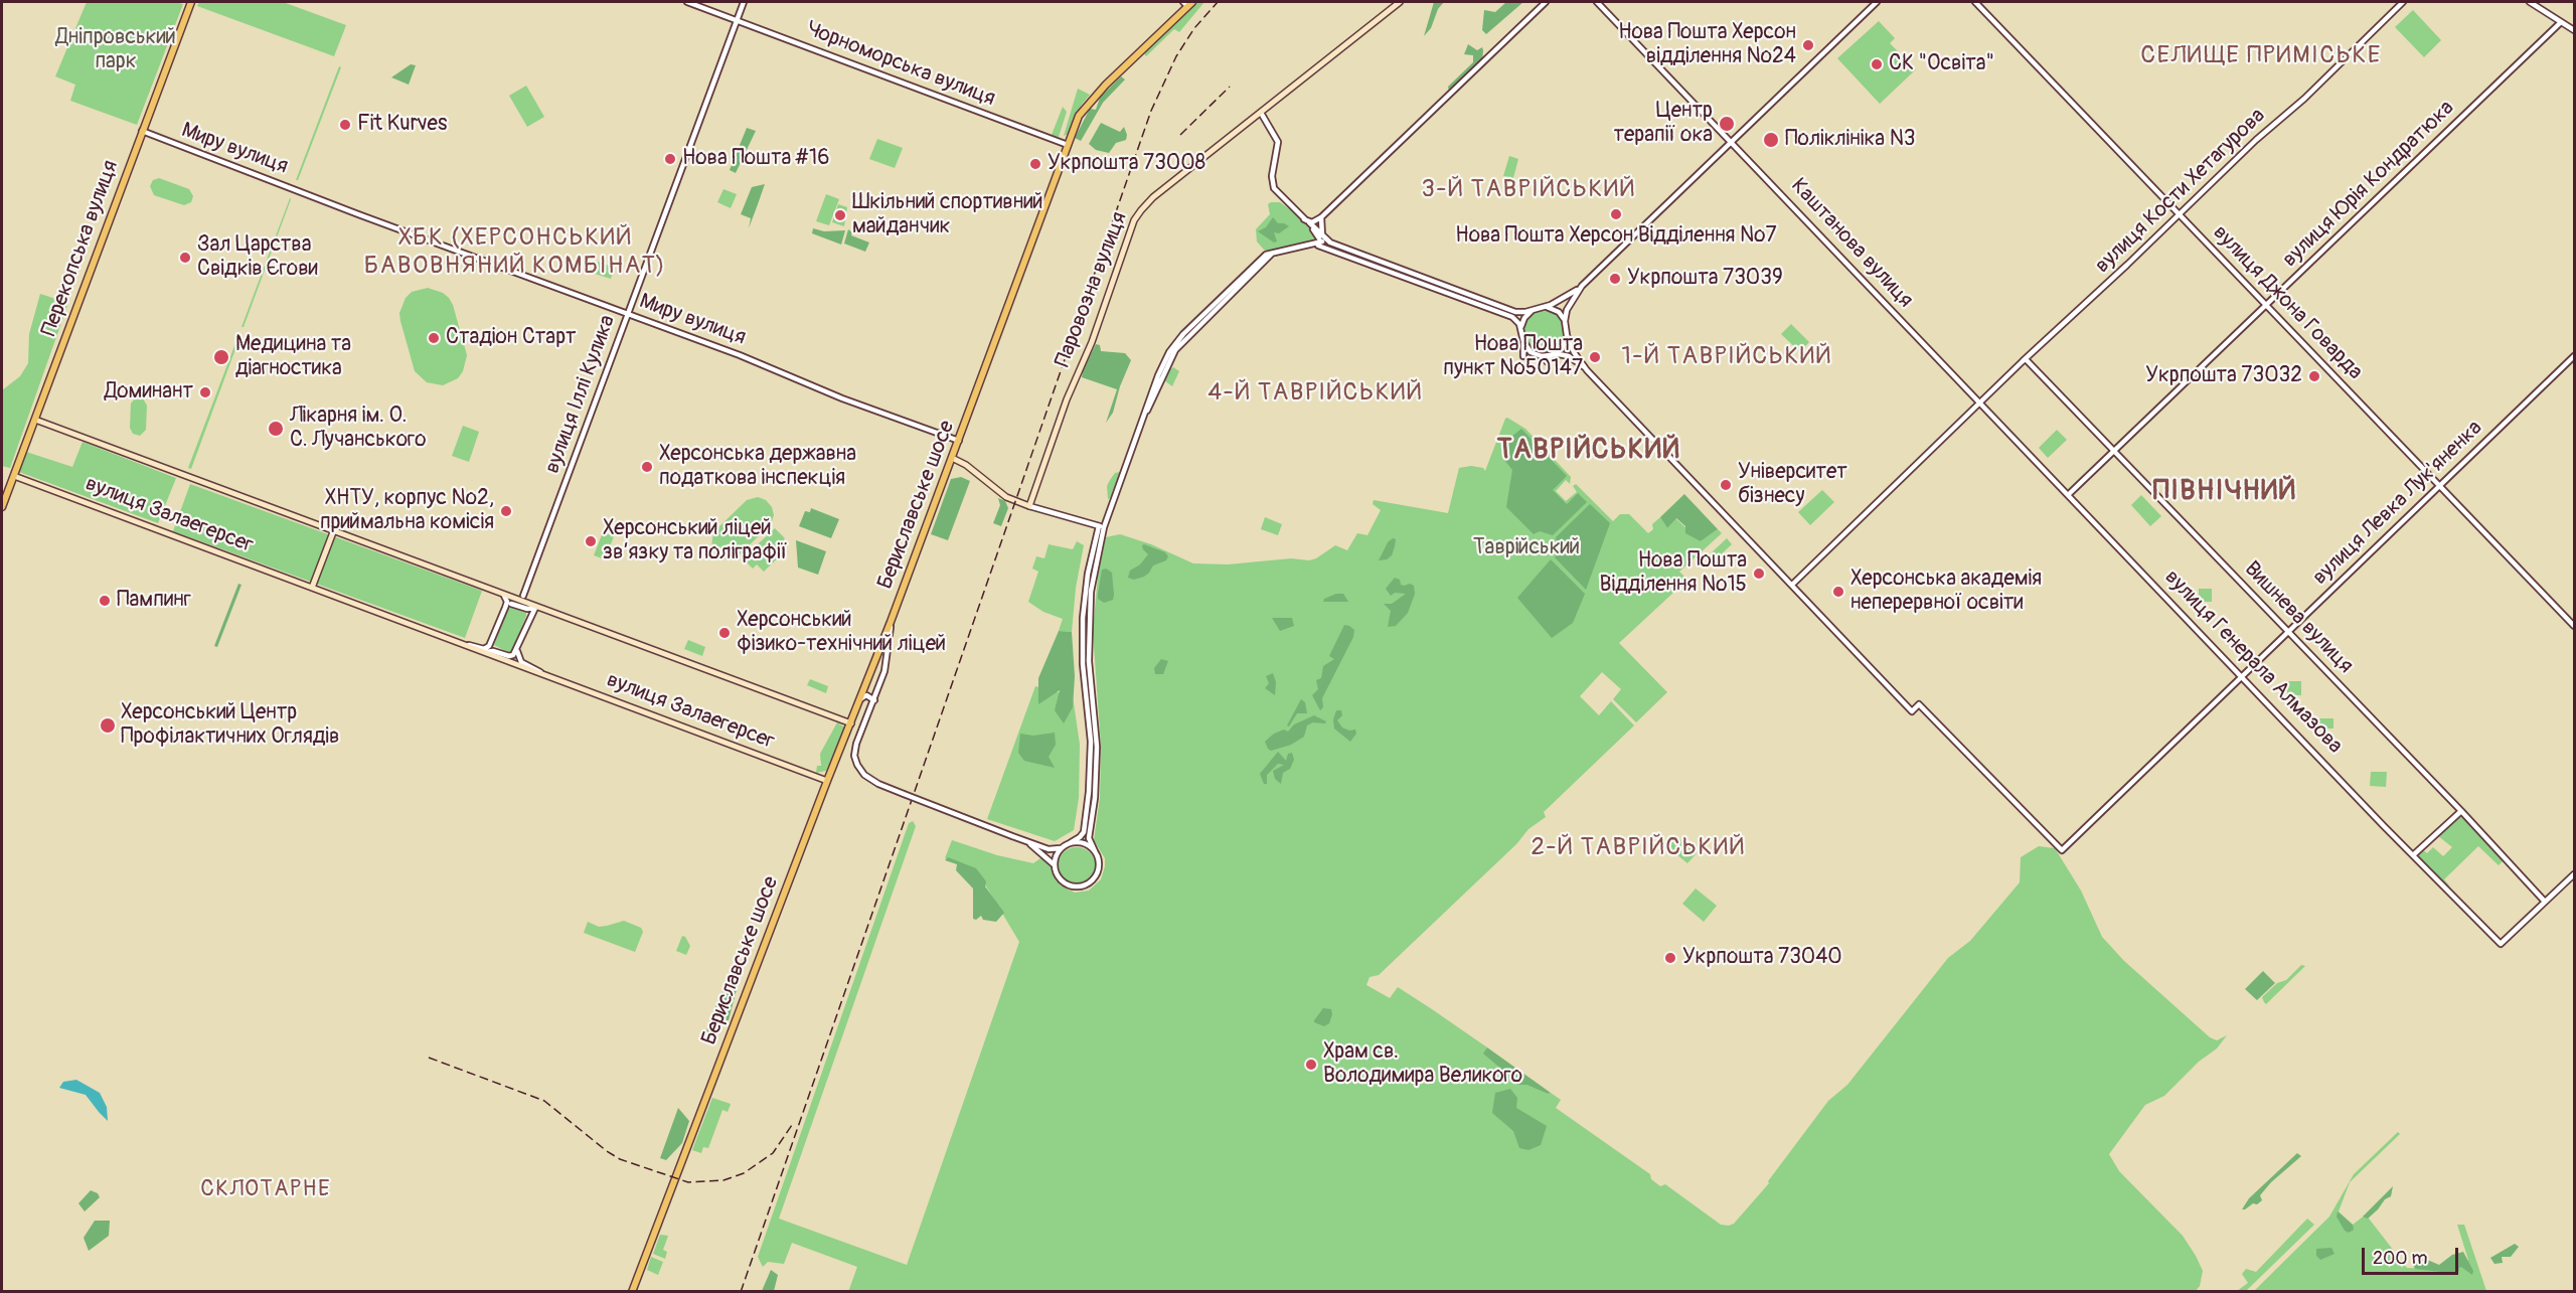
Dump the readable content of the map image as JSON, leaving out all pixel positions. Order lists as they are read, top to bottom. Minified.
{"streets":{"main road":["Перекопська вулиця","Паровозна вулиця","Бериславське шосе","вулиця Залаегерсег"],"street":["Чорноморська вулиця","Миру вулиця","вулиця Юрія Кондратюка","вулиця Кости Хетагурова","Каштанова вулиця","вулиця Джона Говарда","вулиця Іллі Кулика","вулиця Левка Лук'яненка","Вишнева вулиця","вулиця Генерала Алмазова"]},"crossings":[["Чорноморська вулиця","вулиця Іллі Кулика"],["Чорноморська вулиця","Бериславське шосе"],["Миру вулиця","Перекопська вулиця"],["Миру вулиця","вулиця Іллі Кулика"],["Миру вулиця","Бериславське шосе"],["вулиця Юрія Кондратюка","вулиця Джона Говарда"],["вулиця Юрія Кондратюка","Вишнева вулиця"],["вулиця Юрія Кондратюка","вулиця Генерала Алмазова"],["вулиця Кости Хетагурова","Каштанова вулиця"],["вулиця Кости Хетагурова","вулиця Джона Говарда"],["вулиця Кости Хетагурова","вулиця Левка Лук'яненка"],["вулиця Кости Хетагурова","Вишнева вулиця"],["вулиця Кости Хетагурова","вулиця Генерала Алмазова"],["Каштанова вулиця","вулиця Генерала Алмазова"],["Перекопська вулиця","вулиця Залаегерсег"],["вулиця Джона Говарда","вулиця Левка Лук'яненка"],["вулиця Левка Лук'яненка","Вишнева вулиця"],["вулиця Левка Лук'яненка","вулиця Генерала Алмазова"],["Бериславське шосе","вулиця Залаегерсег"],["Вишнева вулиця","вулиця Генерала Алмазова"]],"districts":["СЕЛИЩЕ ПРИМІСЬКЕ","3-Й ТАВРІЙСЬКИЙ","ХБК (ХЕРСОНСЬКИЙ БАВОВНЯНИЙ КОМБІНАТ)","1-Й ТАВРІЙСЬКИЙ","4-Й ТАВРІЙСЬКИЙ","ТАВРІЙСЬКИЙ","ПІВНІЧНИЙ","2-Й ТАВРІЙСЬКИЙ","СКЛОТАРНЕ"],"parks":["Дніпровський парк","Таврійський"],"places":["Нова Пошта Херсон відділення №24","СК \"Освіта\"","Центр терапії ока","Fit Kurves","Поліклініка N3","Нова Пошта #16","Укрпошта 73008","Нова Пошта Херсон Відділення №7","Шкільний спортивний майданчик","Зал Царства Свідків Єгови","Укрпошта 73039","Стадіон Старт","Медицина та діагностика","Нова Пошта пункт №50147","Укрпошта 73032","Доминант","Лікарня ім. О. С. Лучанського","Херсонська державна податкова інспекція","Університет бізнесу","ХНТУ, корпус №2, приймальна комісія","Херсонський ліцей зв’язку та поліграфії","Нова Пошта Відділення №15","Херсонська академія неперервної освіти","Пампинг","Херсонський фізико-технічний ліцей","Херсонський Центр Профілактичних Оглядів","Укрпошта 73040","Храм св. Володимира Великого"],"scale_bar":"200 m"}
